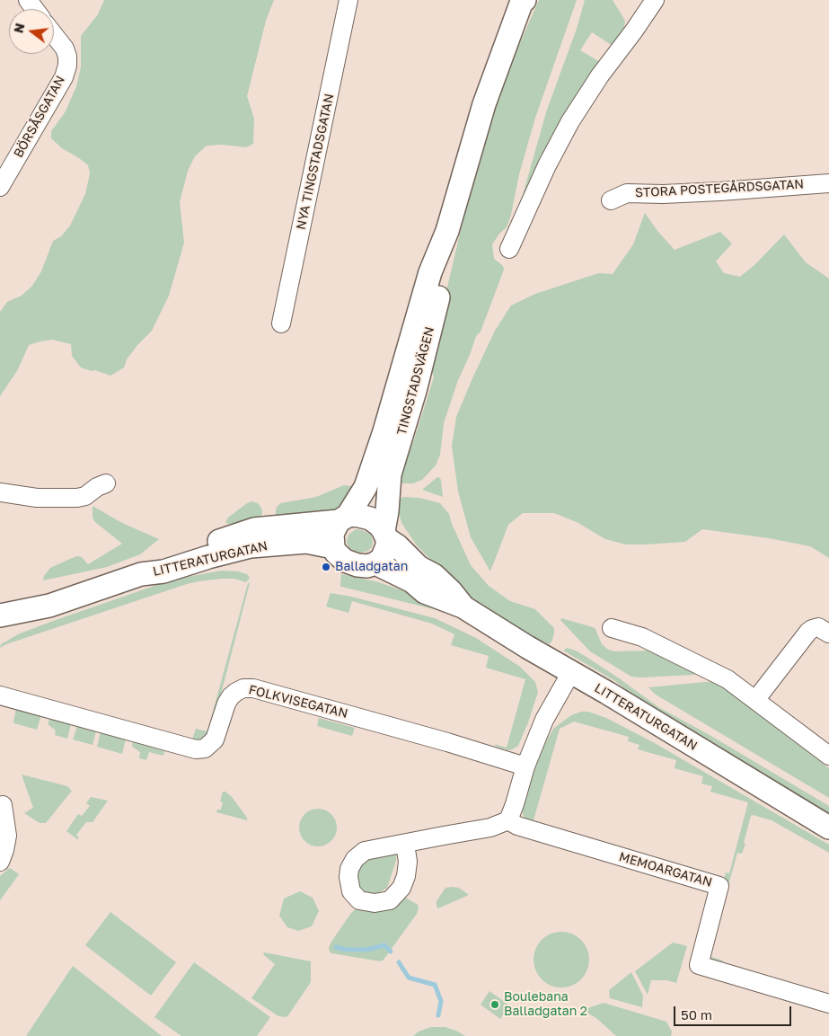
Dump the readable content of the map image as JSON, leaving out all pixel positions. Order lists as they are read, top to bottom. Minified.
{"streets":{"street":["BÖRSÅSGATAN","NYA TINGSTADSGATAN","STORA POSTEGÅRDSGATAN","TINGSTADSVÄGEN","LITTERATURGATAN","FOLKVISEGATAN","MEMOARGATAN"]},"crossings":[["TINGSTADSVÄGEN","LITTERATURGATAN"]],"places":["Balladgatan","Boulebana Balladgatan 2"],"scale_bar":"50 m","north":"left"}
